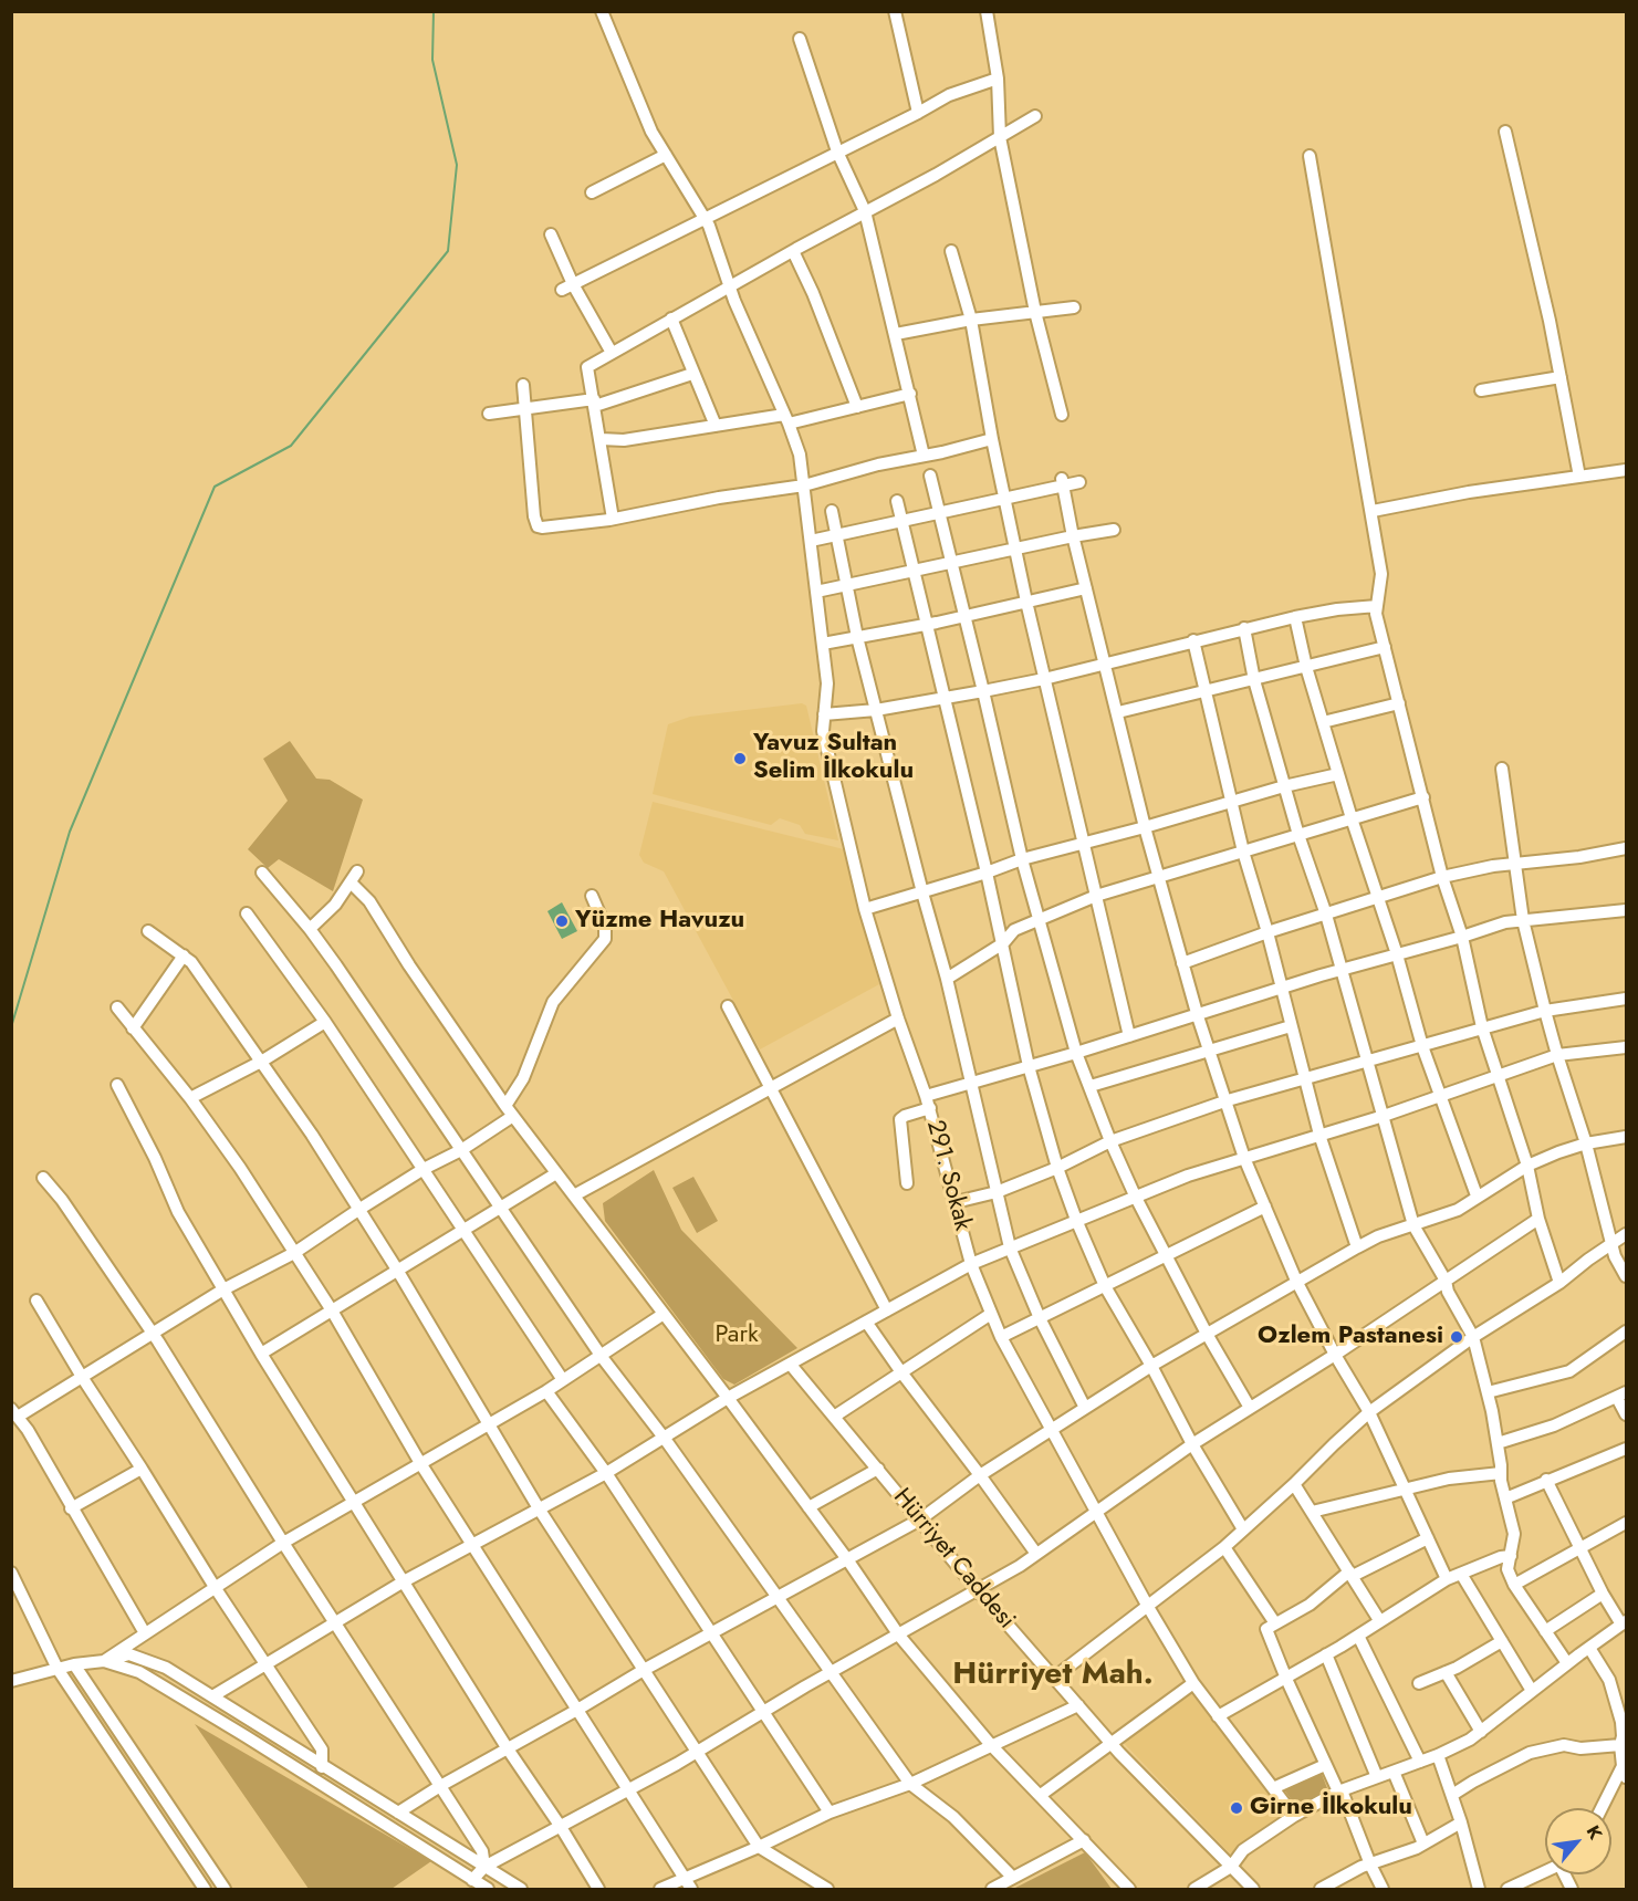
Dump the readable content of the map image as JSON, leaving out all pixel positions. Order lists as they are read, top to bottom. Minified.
{"streets":{"street":["291. Sokak","Hürriyet Caddesi"]},"districts":["Hürriyet Mah."],"parks":["Park"],"places":["Yavuz Sultan Selim İlkokulu","Yüzme Havuzu","Ozlem Pastanesi","Girne İlkokulu"],"north":"top right"}
